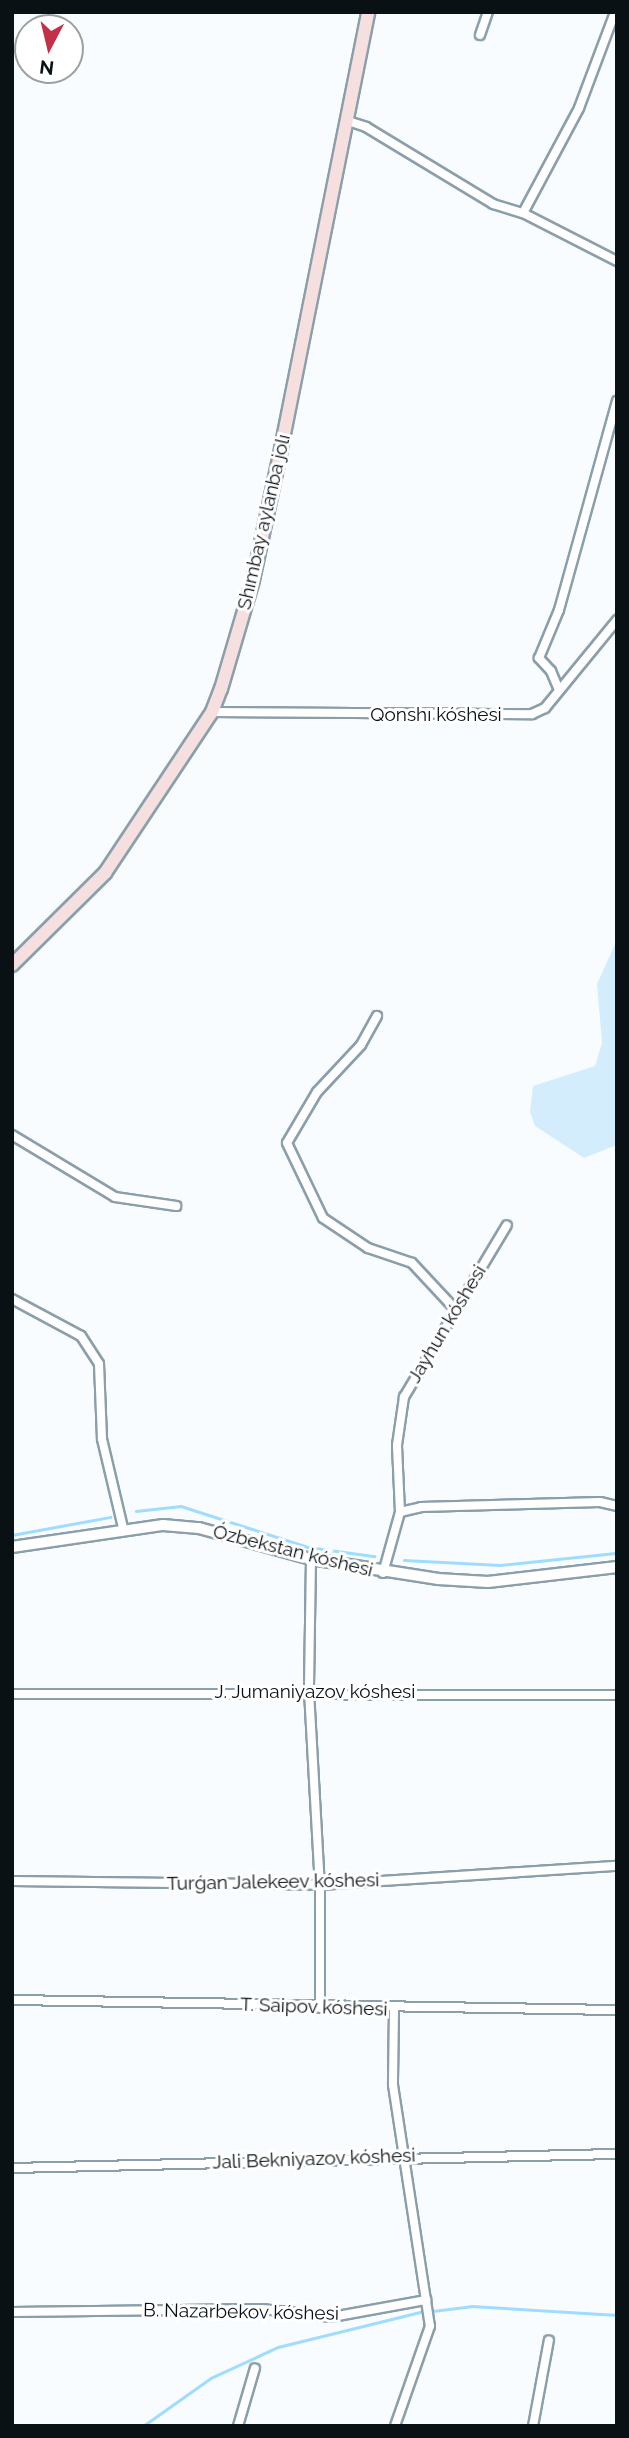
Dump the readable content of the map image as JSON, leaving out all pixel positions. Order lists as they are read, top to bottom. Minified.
{"streets":{"main road":["Shımbay aylanba jolı"],"street":["Qonshı kóshesi","Jayhun kóshesi","Ózbekstan kóshesi","J. Jumaniyazov kóshesi","Turǵan Jalekeev kóshesi","T. Saipov kóshesi","Jali Bekniyazov kóshesi","B. Nazarbekov kóshesi"]},"crossings":[["Shımbay aylanba jolı","Qonshı kóshesi"],["Jayhun kóshesi","Ózbekstan kóshesi"]],"north":"bottom"}
